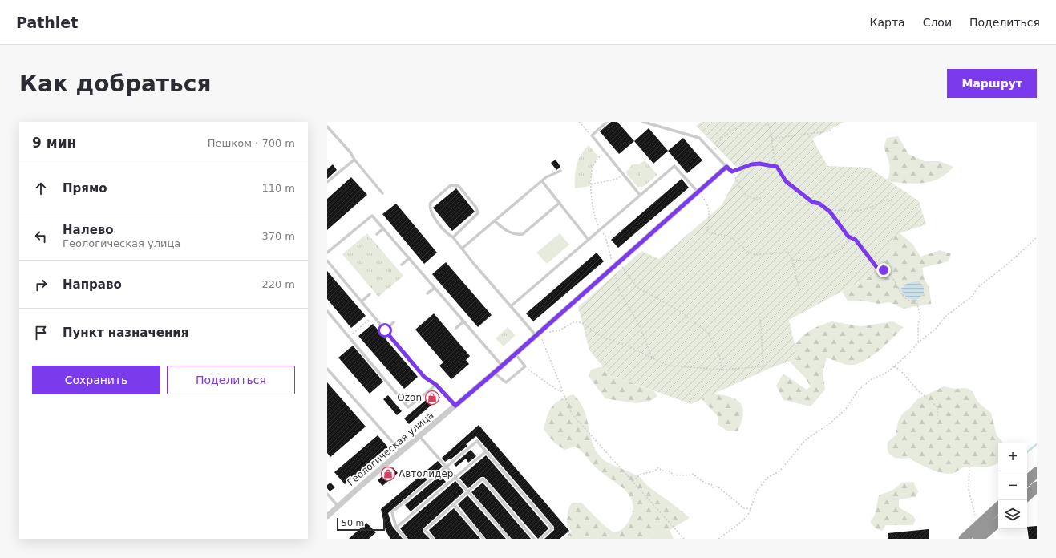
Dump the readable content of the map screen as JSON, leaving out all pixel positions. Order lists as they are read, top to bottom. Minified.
{"streets":{"street":["Геологическая улица"]},"places":{"shop":["Ozon","Автолидер"]},"scale_bar":"50 m","page":{"header":"Pathlet","nav":["Карта","Слои","Поделиться"],"buttons":["Маршрут",["Сохранить","Поделиться"]],"title":"Как добраться","heading":["9 мин","Пешком · 700 m"],"list":[["Прямо","110 m"],["Налево","Геологическая улица","370 m"],["Направо","220 m"],"Пункт назначения"],"map_buttons":["+","−"],"scale":"50 m"}}
